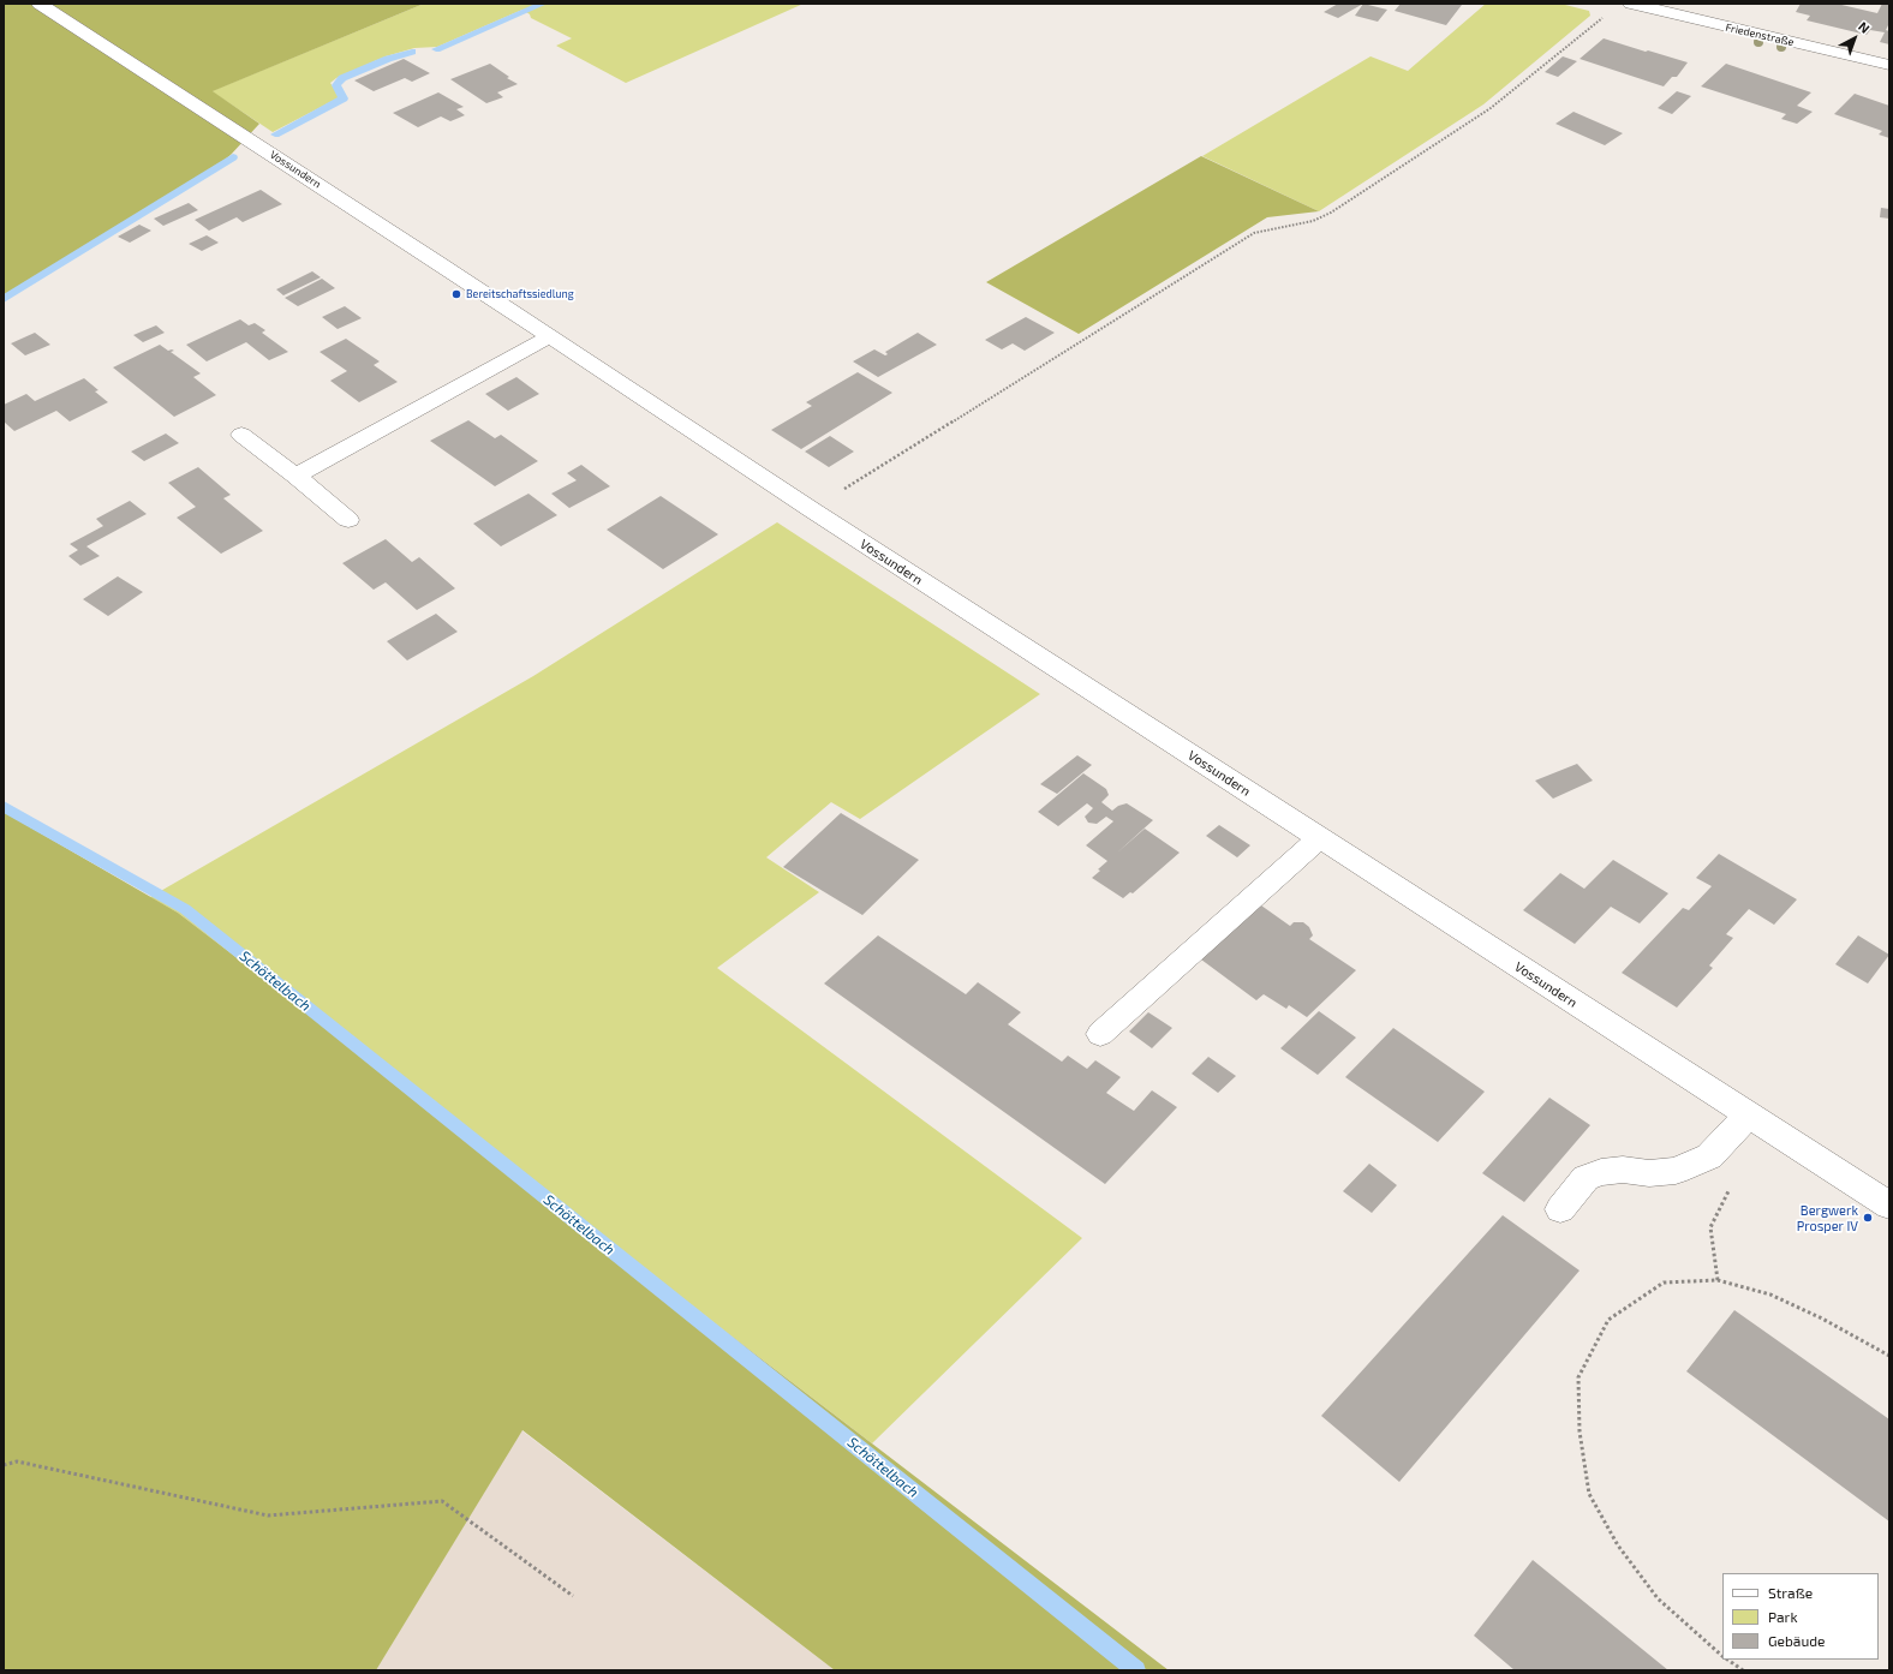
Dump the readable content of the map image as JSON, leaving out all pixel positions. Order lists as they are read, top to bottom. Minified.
{"streets":{"street":["Friedenstraße","Vossundern"]},"water":["Schöttelbach"],"places":["Bereitschaftssiedlung","Bergwerk Prosper IV"],"legend":["Straße","Park","Gebäude"],"north":"top right"}
